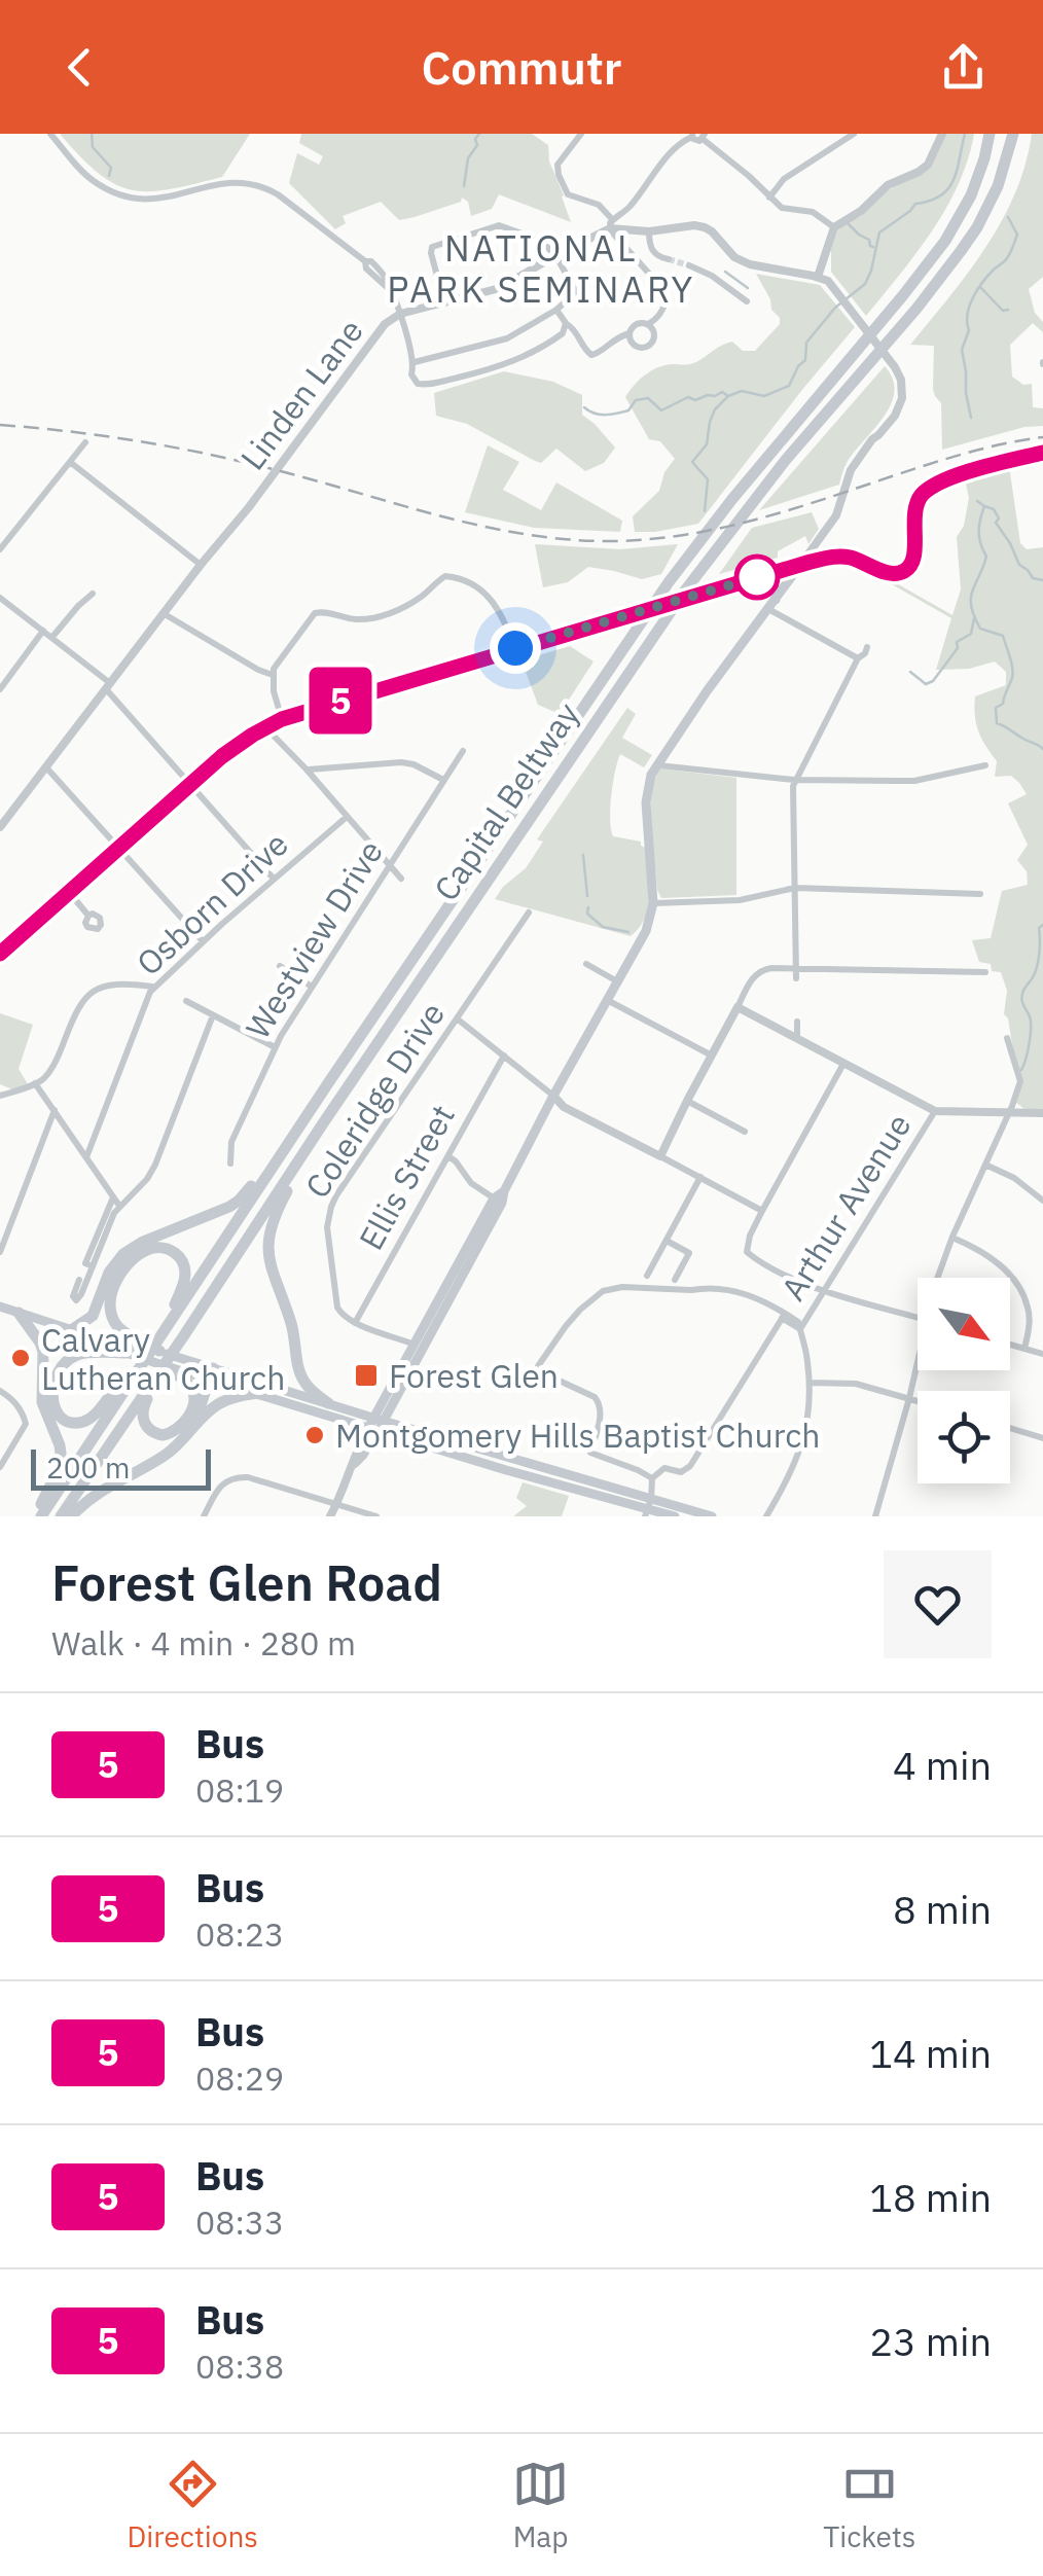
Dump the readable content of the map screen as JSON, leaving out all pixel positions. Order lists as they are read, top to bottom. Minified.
{"streets":{"highway":["Capital Beltway"],"street":["Linden Lane","Osborn Drive","Westview Drive","Coleridge Drive","Ellis Street","Arthur Avenue"]},"crossings":[["Coleridge Drive","Ellis Street"]],"districts":["NATIONAL PARK SEMINARY"],"places":{"other":["Calvary Lutheran Church","Montgomery Hills Baptist Church"],"transit":["Forest Glen"]},"lines":["bus line 5"],"scale_bar":"200 m","north":"bottom right","page":{"header":"Commutr","on_map":"5","scale":"200 m","heading":["Forest Glen Road","Walk · 4 min · 280 m"],"list":[{"mark":"5","name":"Bus","note":"08:19","value":"4 min"},{"mark":"5","name":"Bus","note":"08:23","value":"8 min"},{"mark":"5","name":"Bus","note":"08:29","value":"14 min"},{"mark":"5","name":"Bus","note":"08:33","value":"18 min"},{"mark":"5","name":"Bus","note":"08:38","value":"23 min"}],"tabs":["Directions","Map","Tickets"]}}
